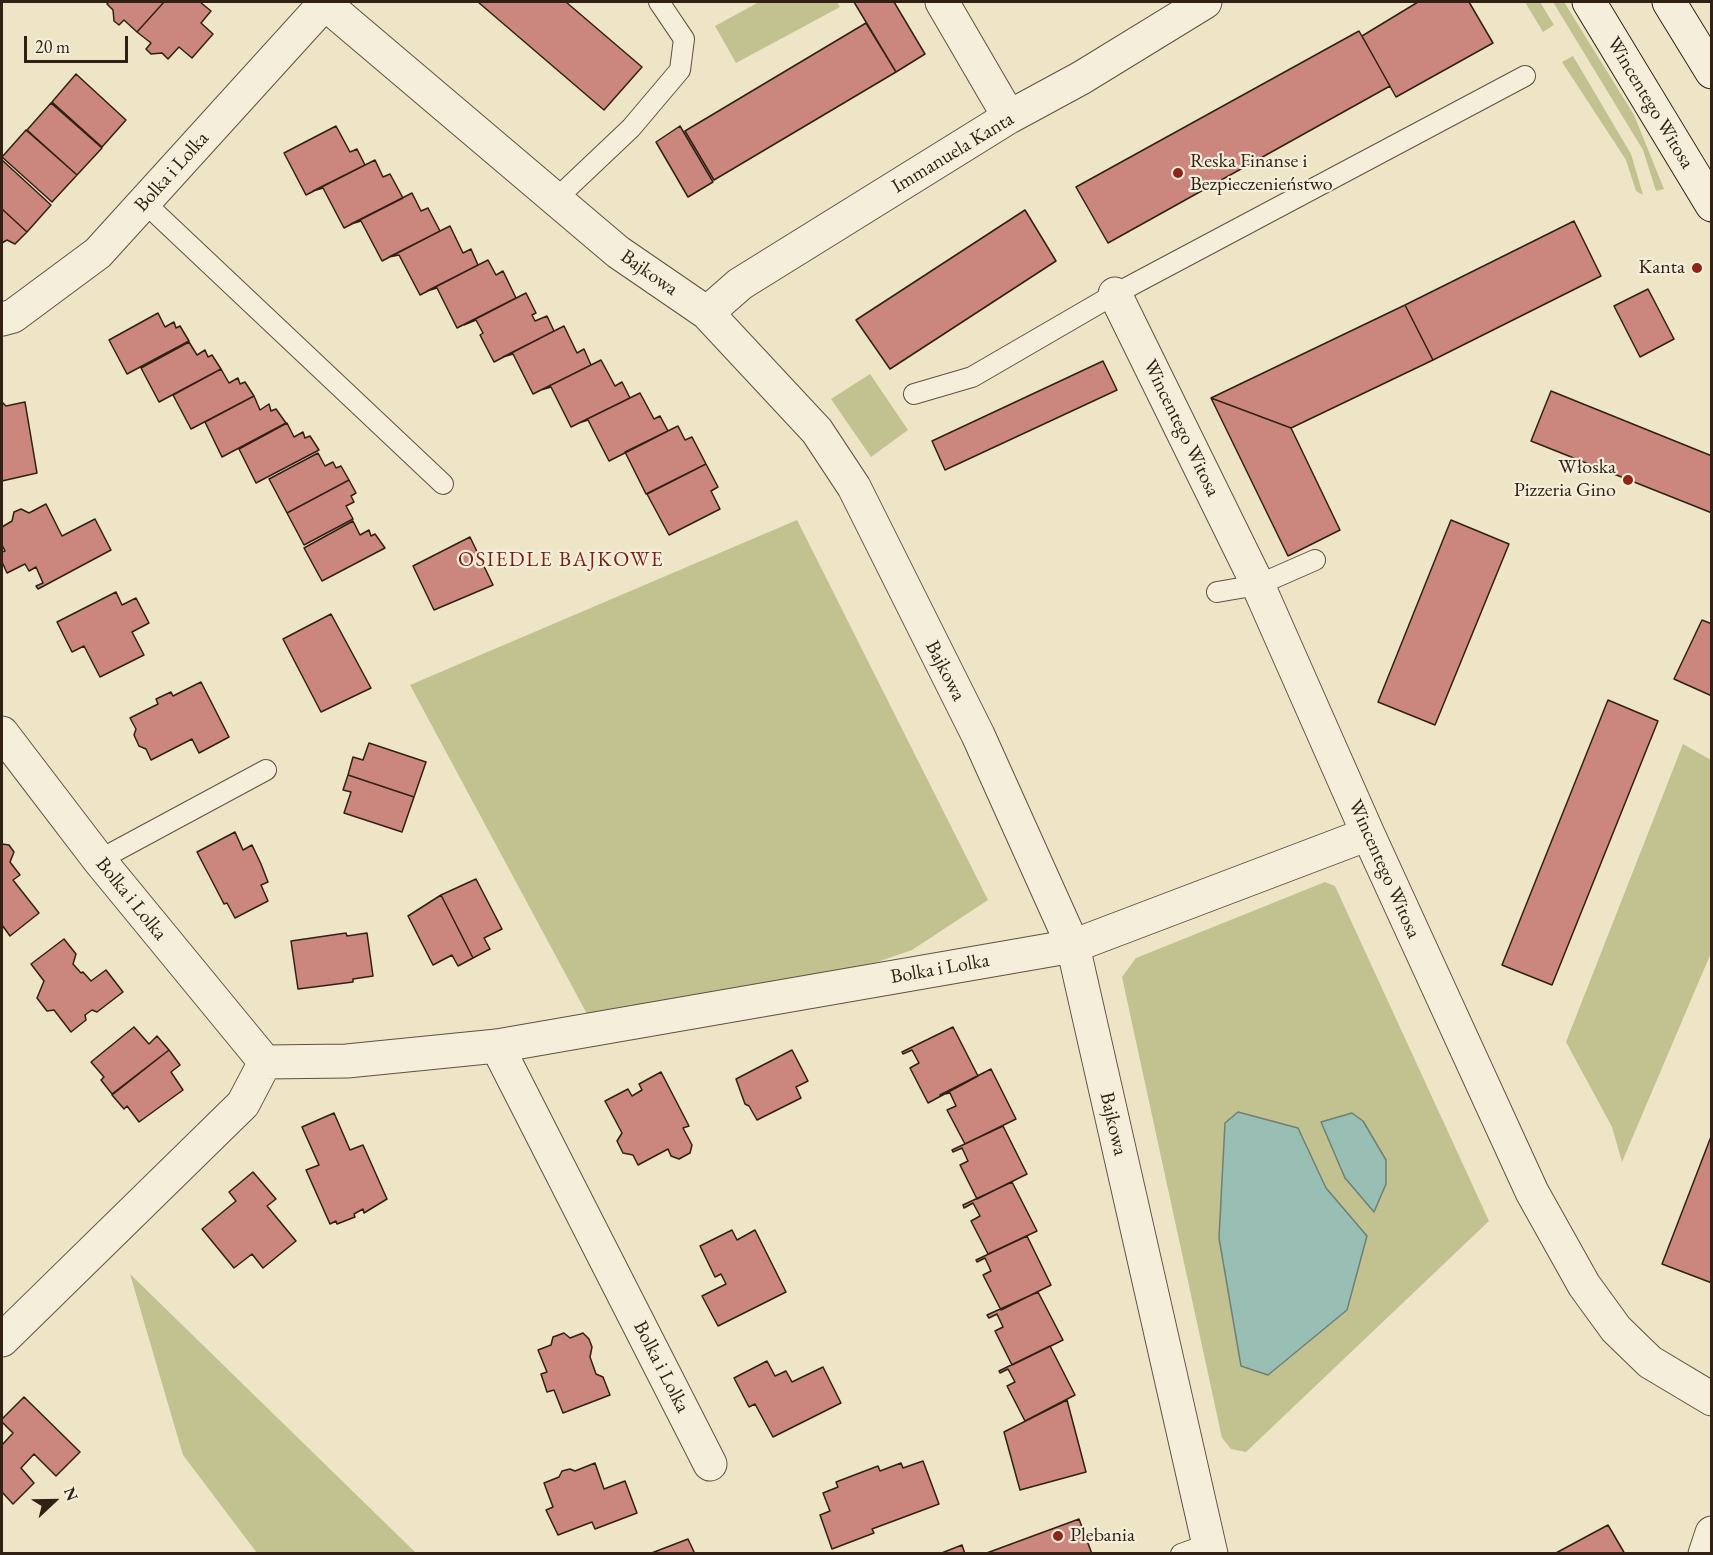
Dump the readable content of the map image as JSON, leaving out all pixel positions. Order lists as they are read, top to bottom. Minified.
{"streets":{"street":["Wincentego Witosa","Immanuela Kanta","Bolka i Lolka","Bajkowa"]},"crossings":[["Wincentego Witosa","Bolka i Lolka"],["Immanuela Kanta","Bajkowa"],["Bolka i Lolka","Bajkowa"]],"districts":["OSIEDLE BAJKOWE"],"places":["Reska Finanse i Bezpieczenieństwo","Kanta","Włoska Pizzeria Gino","Plebania"],"scale_bar":"20 m","north":"right"}
